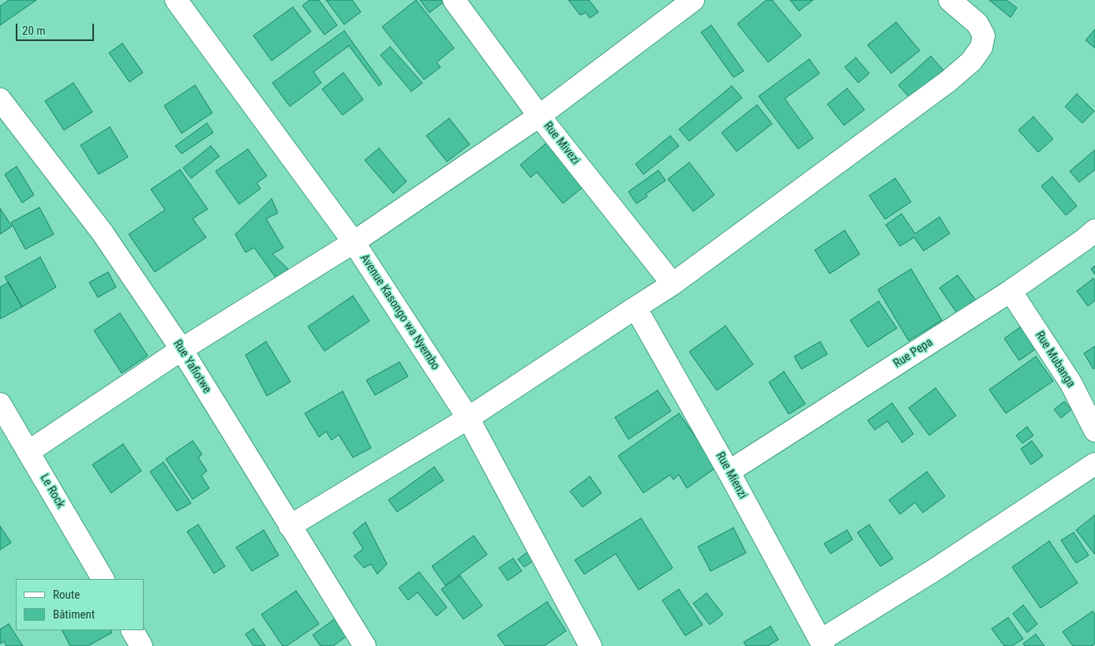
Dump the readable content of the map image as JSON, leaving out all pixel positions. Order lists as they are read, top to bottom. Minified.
{"streets":{"street":["Rue Mivezi","Avenue Kasongo wa Nyembo","Rue Pepa","Rue Mubanga","Rue Yafiotwe","Rue Mienzi","Le Rock"]},"crossings":[["Rue Pepa","Rue Mubanga"],["Rue Pepa","Rue Mienzi"]],"legend":["Route","Bâtiment"],"scale_bar":"20 m"}
